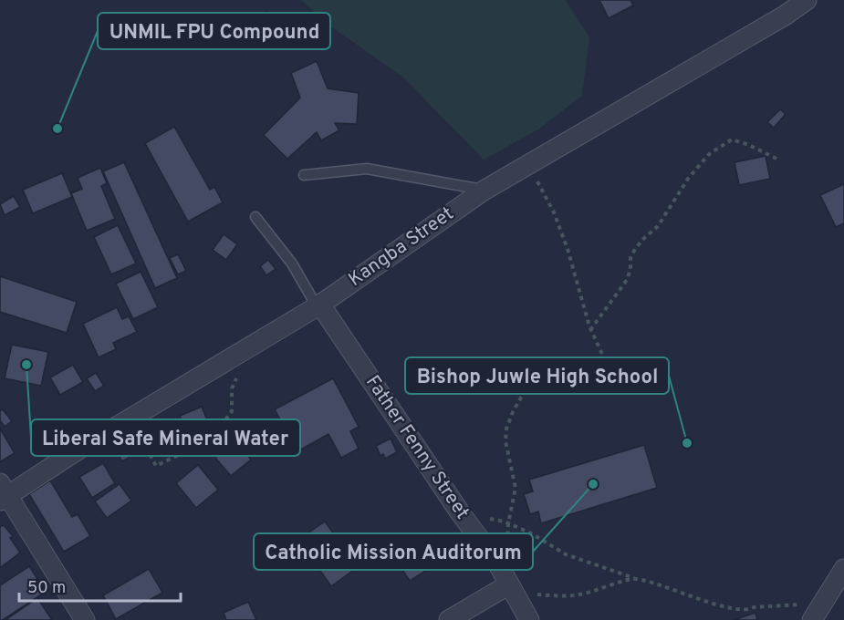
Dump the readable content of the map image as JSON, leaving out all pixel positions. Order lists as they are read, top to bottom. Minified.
{"streets":{"street":["Kangba Street","Father Fenny Street"]},"crossings":[["Kangba Street","Father Fenny Street"]],"places":["UNMIL FPU Compound","Liberal Safe Mineral Water","Bishop Juwle High School","Catholic Mission Auditorum"],"scale_bar":"50 m"}
